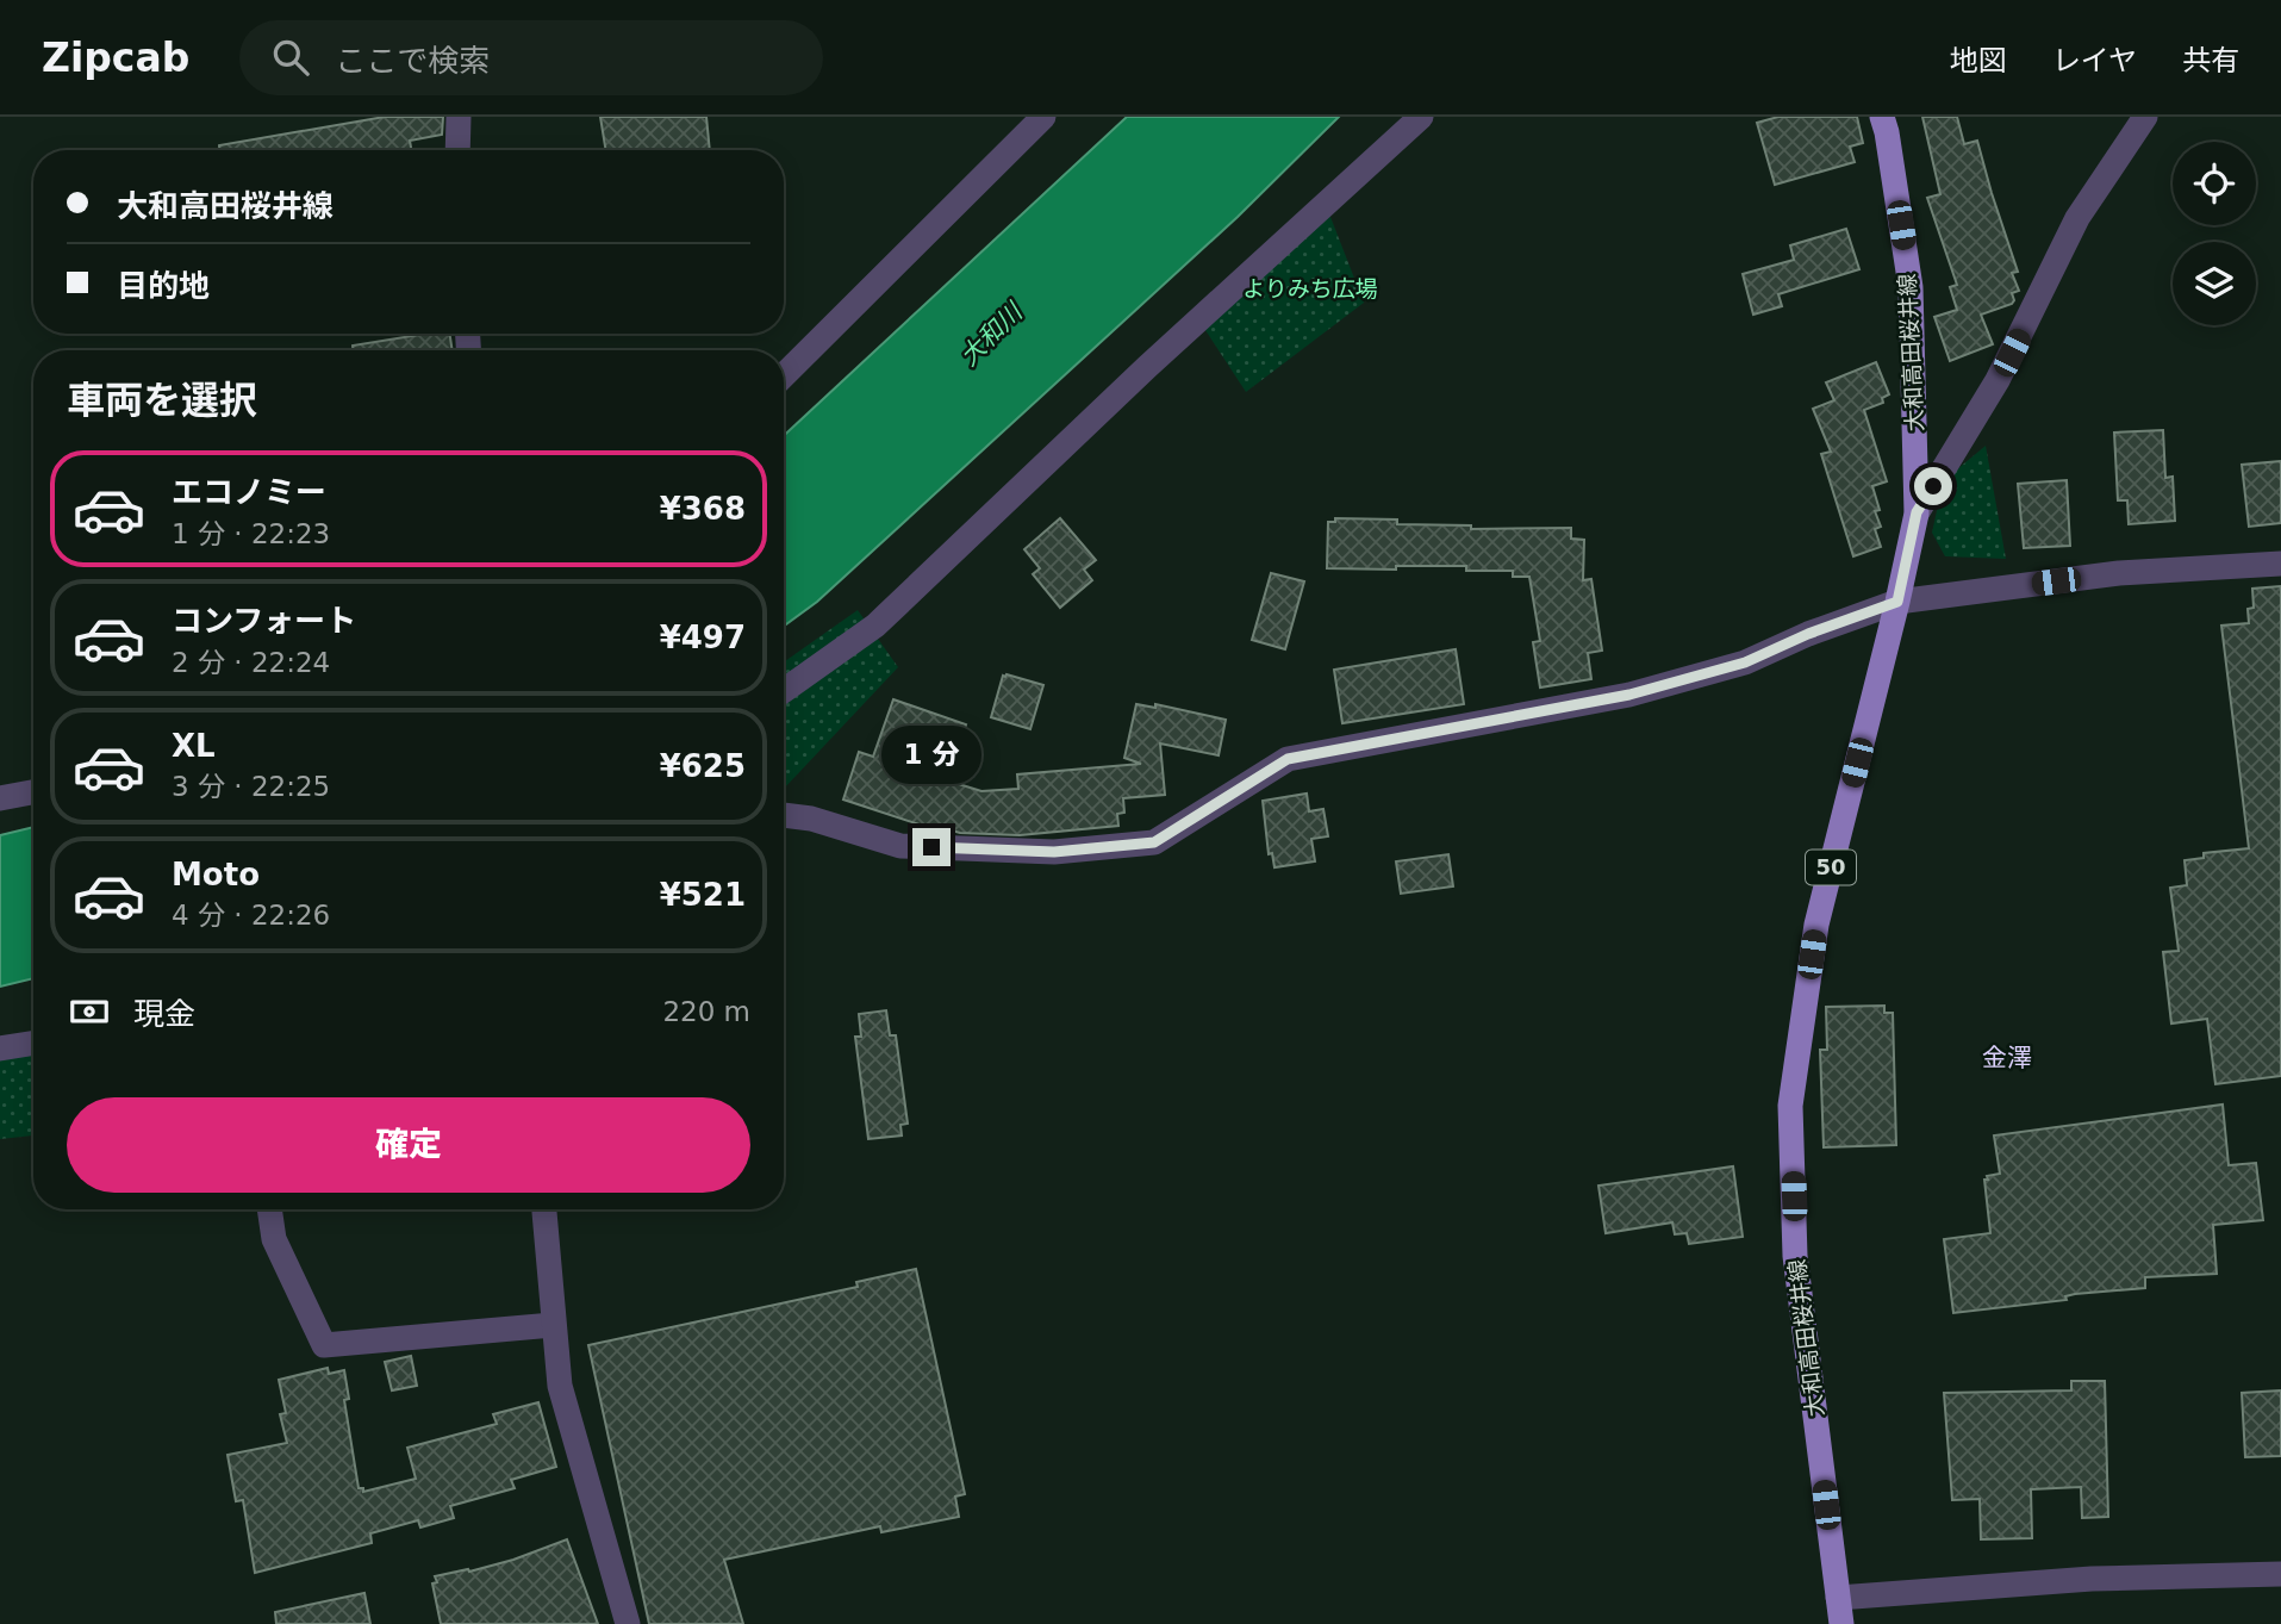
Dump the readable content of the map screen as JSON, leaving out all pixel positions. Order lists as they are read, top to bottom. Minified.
{"streets":{"main road":["大和高田桜井線","50"]},"districts":["金澤"],"water":["大和川"],"parks":["よりみち広場"],"page":{"header":"Zipcab","search":"ここで検索","nav":["地図","レイヤ","共有"],"banner":["大和高田桜井線","目的地"],"heading":"車両を選択","list":[{"name":"エコノミー","note":"1 分 · 22:23","value":"¥368"},{"name":"コンフォート","note":"2 分 · 22:24","value":"¥497"},{"name":"XL","note":"3 分 · 22:25","value":"¥625"},{"name":"Moto","note":"4 分 · 22:26","value":"¥521"}],"bubble":"1 分","pay":["現金","220 m"],"buttons":"確定"}}
